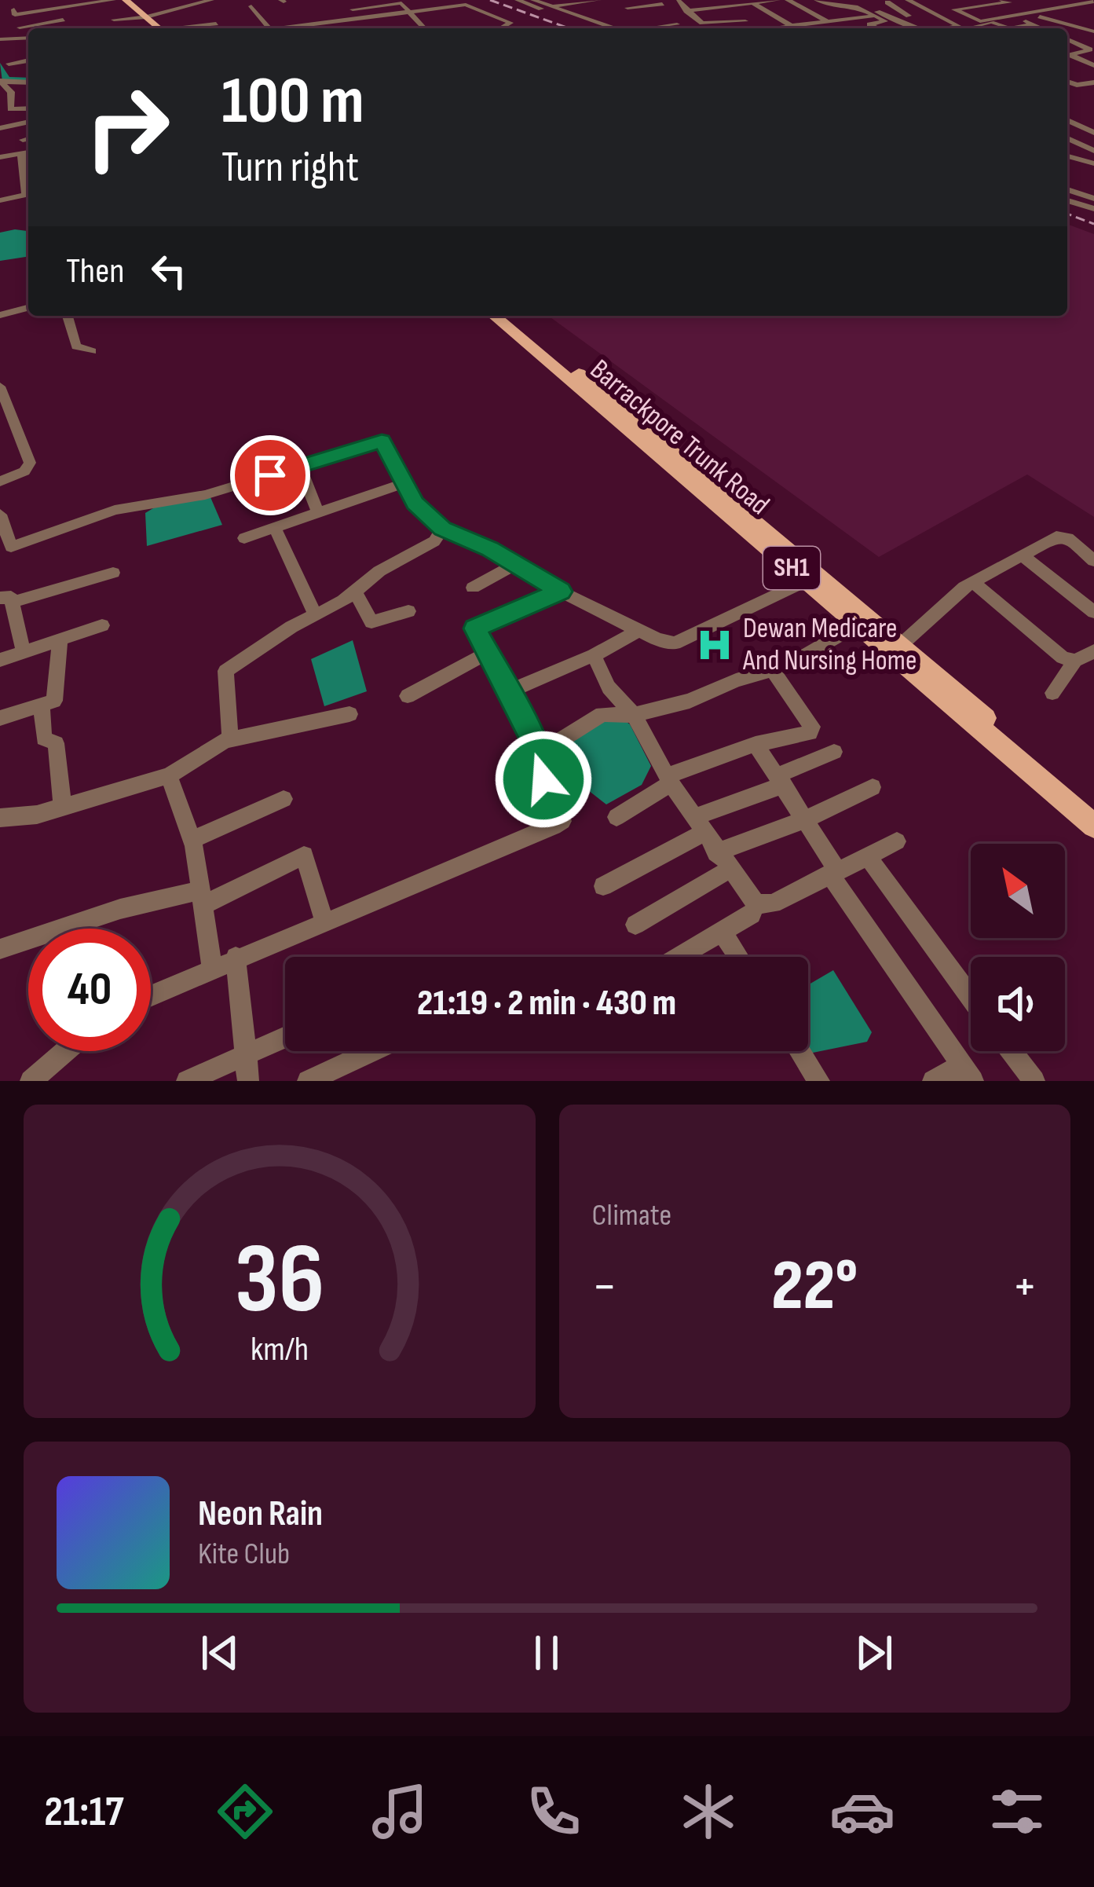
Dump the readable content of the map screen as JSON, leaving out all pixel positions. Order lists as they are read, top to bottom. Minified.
{"streets":{"main road":["Barrackpore Trunk Road","SH1"]},"places":{"hospital":["Dewan Medicare And Nursing Home"]},"north":"top left","page":{"turn":["100 m","Turn right"],"then":"Then","limit":"40","trip":"21:19 · 2 min · 430 m","tile":"Climate","heat":["−","22°","+"],"song":["Neon Rain","Kite Club"],"tabs":"21:17","gauge":["36","km/h"]}}
